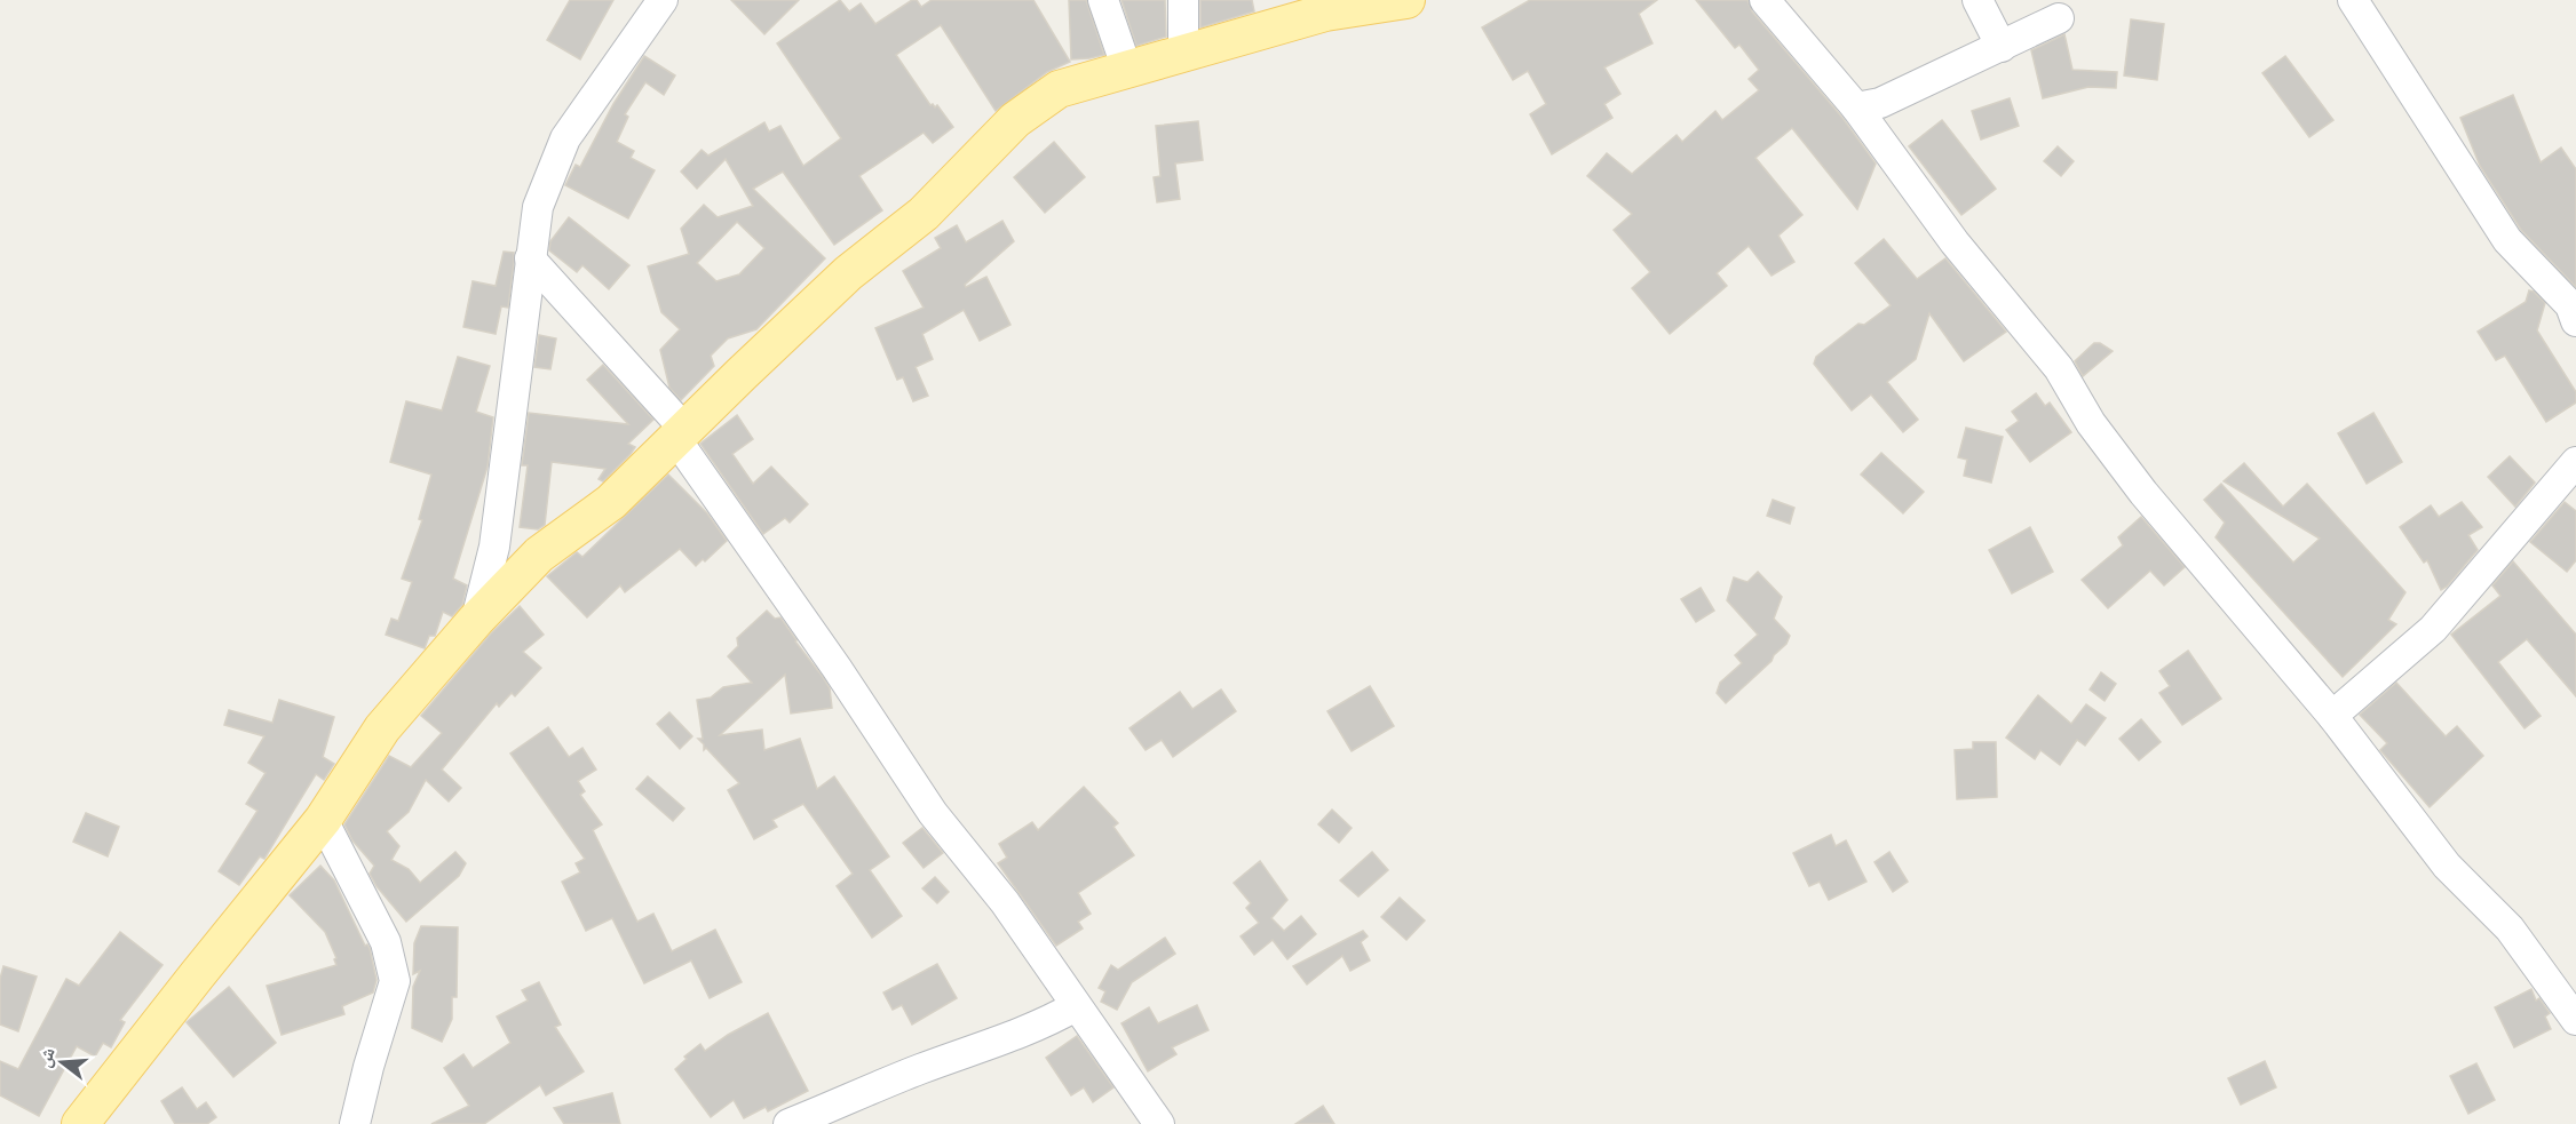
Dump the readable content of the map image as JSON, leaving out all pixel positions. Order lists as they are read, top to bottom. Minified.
{"north":"left"}
